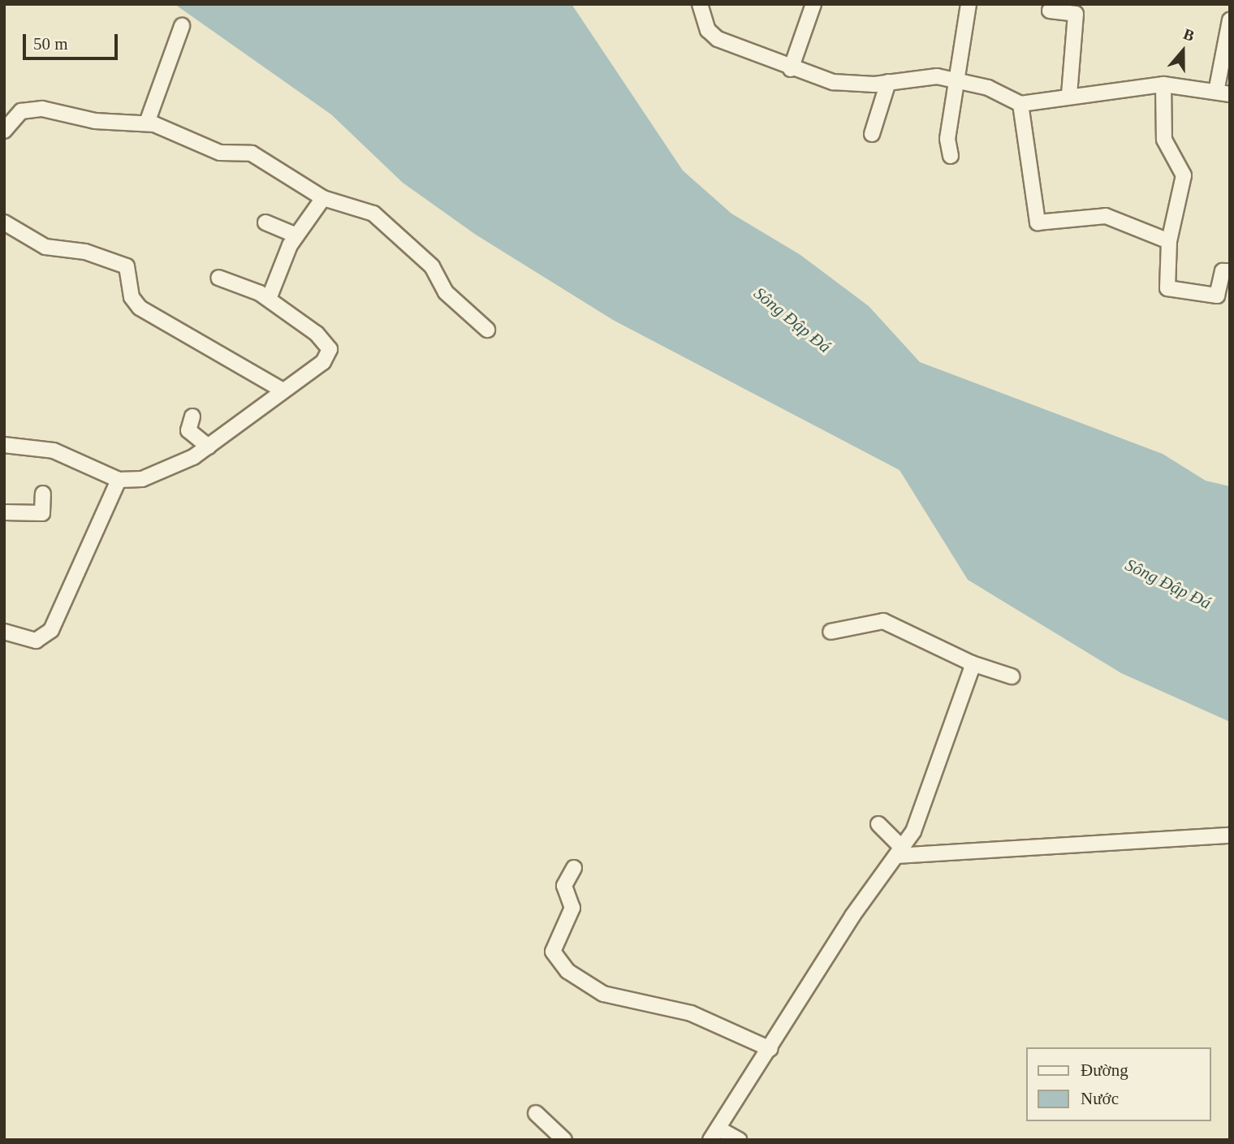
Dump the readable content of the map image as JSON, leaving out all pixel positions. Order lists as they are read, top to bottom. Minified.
{"water":["Sông Đập Đá"],"legend":["Đường","Nước"],"scale_bar":"50 m","north":"top"}
